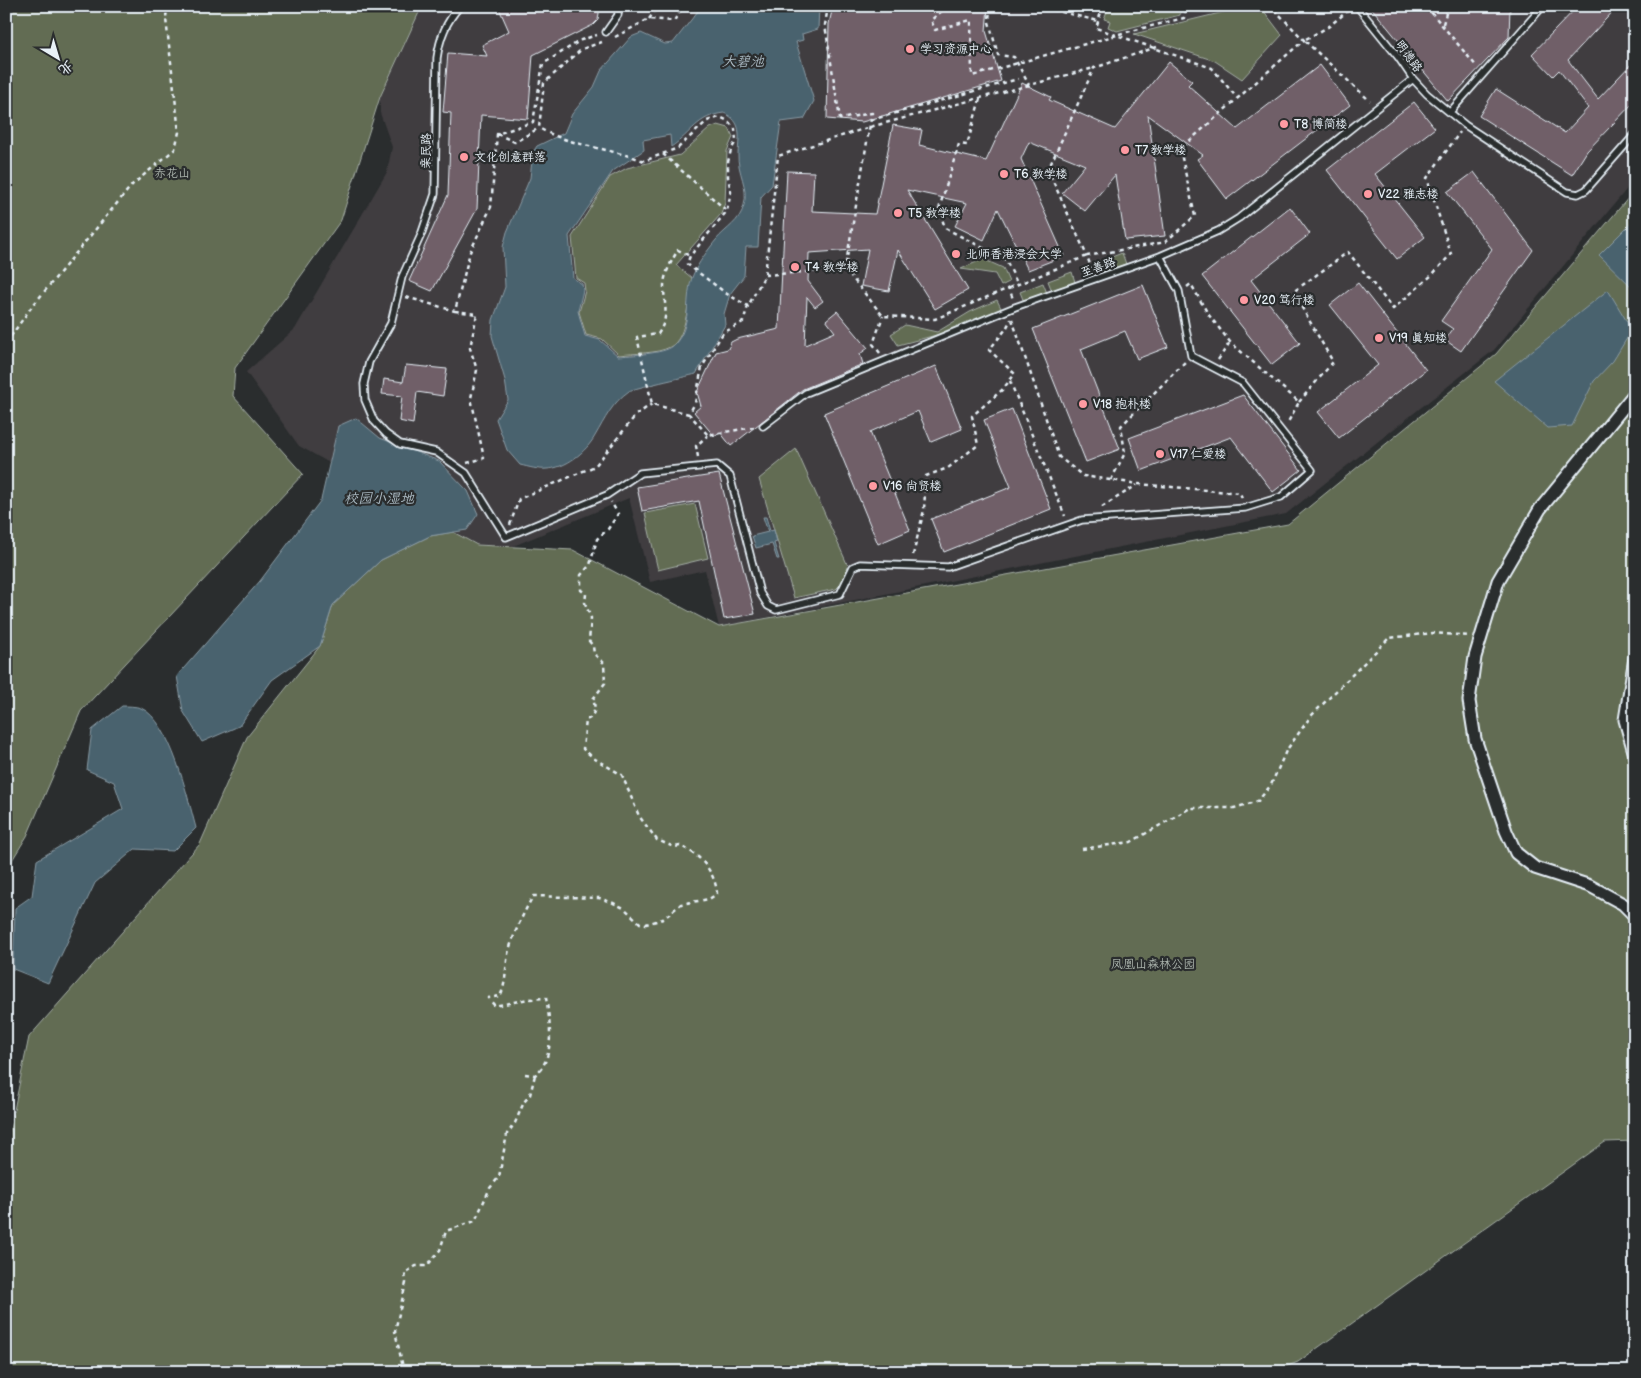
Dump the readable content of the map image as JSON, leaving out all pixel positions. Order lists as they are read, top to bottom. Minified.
{"streets":{"lane":["明德路","亲民路","至善路"]},"crossings":[["明德路","至善路"]],"water":["大碧池","校园小湿地"],"parks":["赤花山","凤凰山森林公园"],"places":["学习资源中心","T8 博简楼","T7 教学楼","文化创意群落","T6 教学楼","V22 雅志楼","T5 教学楼","北师香港浸会大学","T4 教学楼","V20 笃行楼","V19 真知楼","V18 抱朴楼","V17 仁爱楼","V16 尚贤楼"],"north":"bottom right"}
